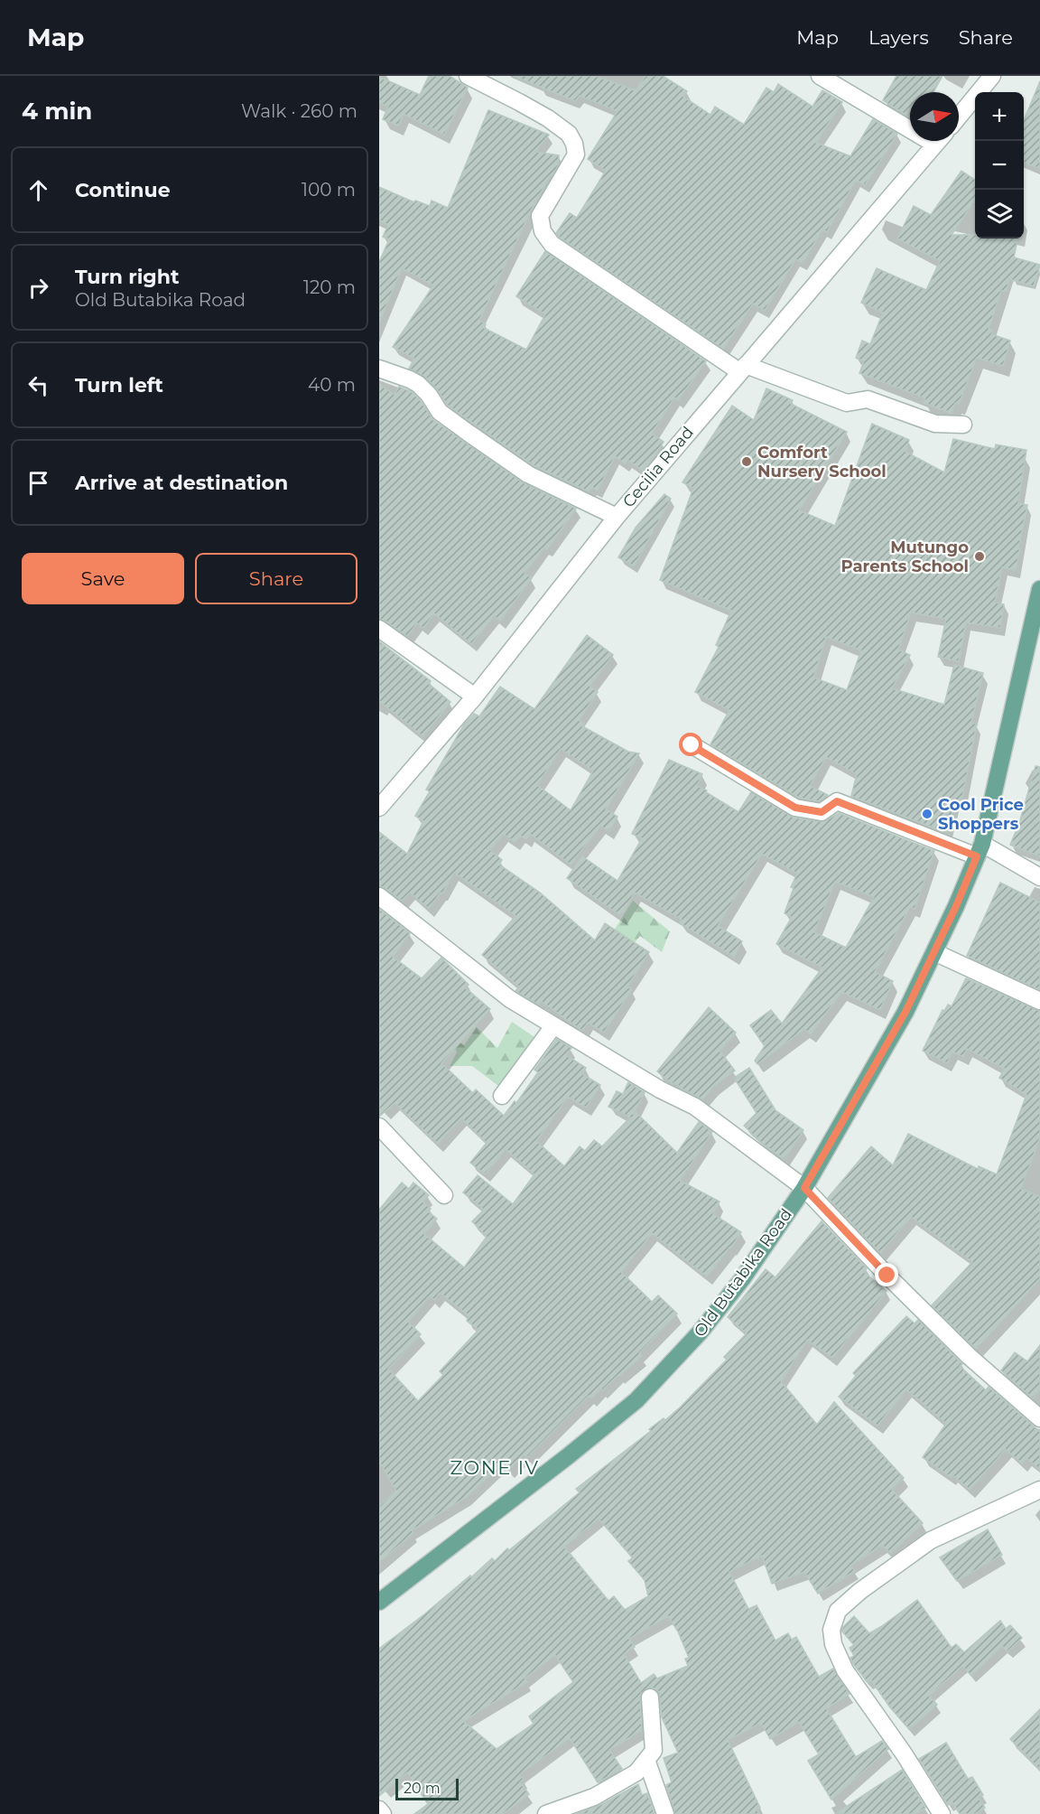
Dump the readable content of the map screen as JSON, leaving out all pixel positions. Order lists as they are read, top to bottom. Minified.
{"streets":{"main road":["Old Butabika Road"],"street":["Cecilia Road"]},"districts":["ZONE IV"],"places":["Comfort Nursery School","Mutungo Parents School","Cool Price Shoppers"],"scale_bar":"20 m","north":"right","page":{"header":"Map","nav":["Map","Layers","Share"],"heading":["4 min","Walk · 260 m"],"map_buttons":["+","−"],"list":[["Continue","100 m"],["Turn right","Old Butabika Road","120 m"],["Turn left","40 m"],"Arrive at destination"],"buttons":["Save","Share"],"scale":"20 m"}}
